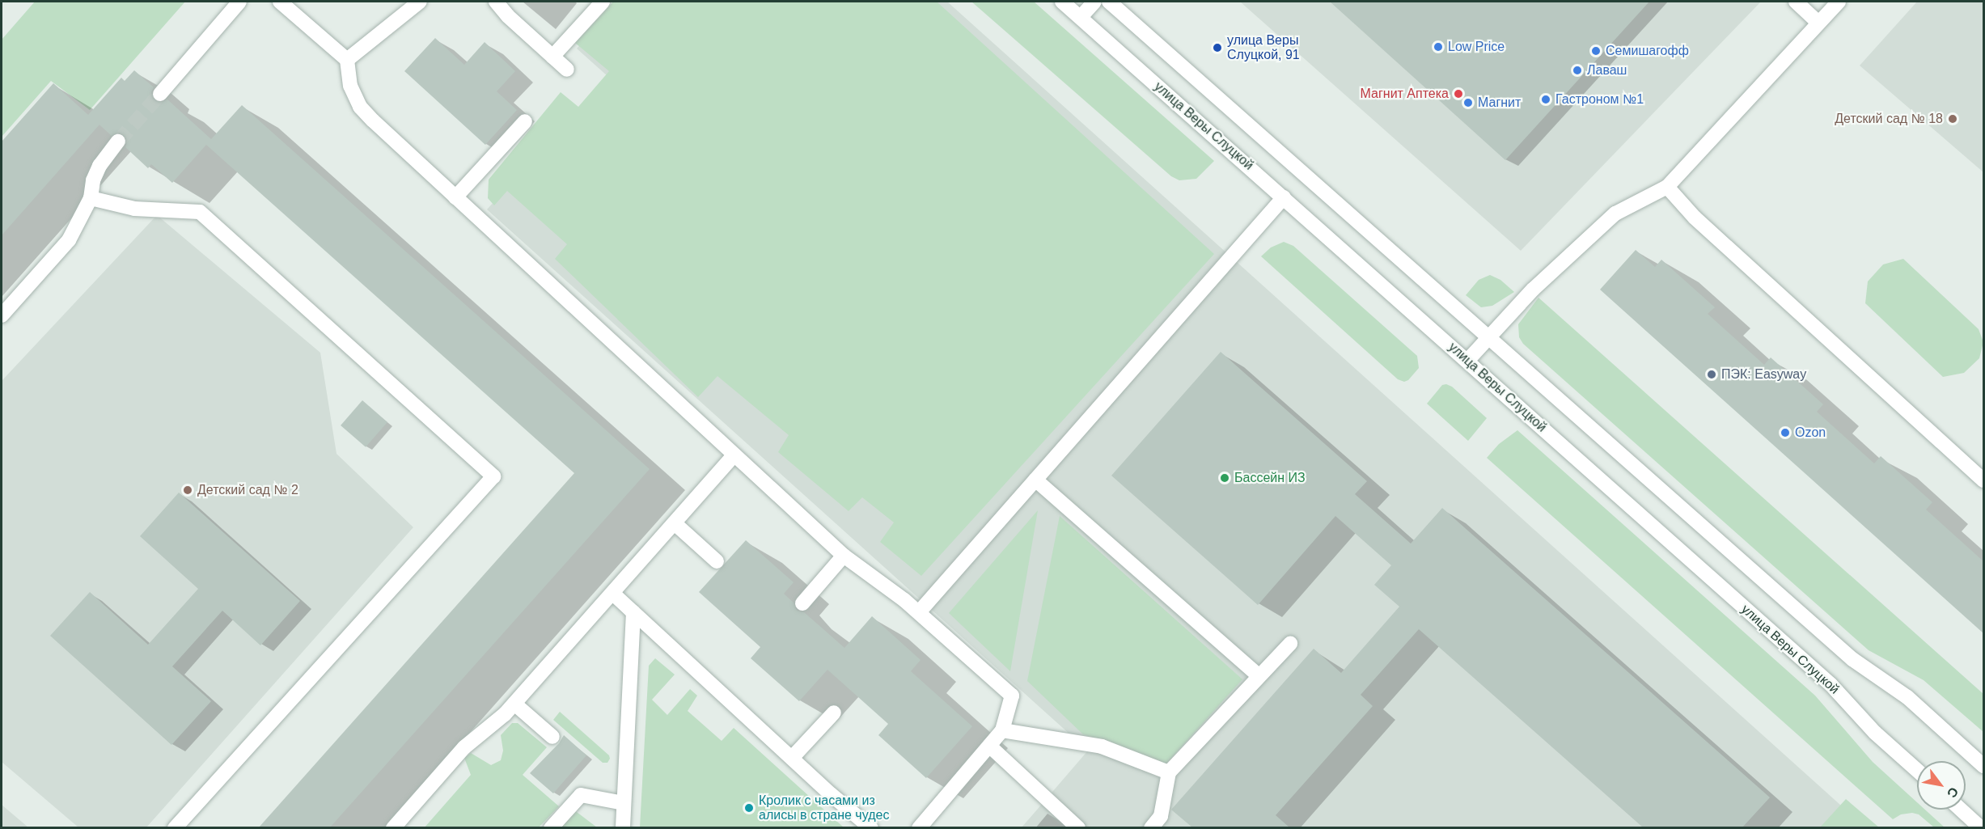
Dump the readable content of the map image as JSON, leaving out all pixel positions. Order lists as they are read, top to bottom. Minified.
{"streets":{"street":["улица Веры Слуцкой"]},"places":["Low Price","улица Веры Слуцкой, 91","Семишагофф","Лаваш","Магнит Аптека","Гастроном №1","Магнит","Детский сад № 18","ПЭК: Easyway","Ozon","Бассейн ИЗ","Детский сад № 2","Кролик с часами из алисы в стране чудес"],"north":"bottom right"}
